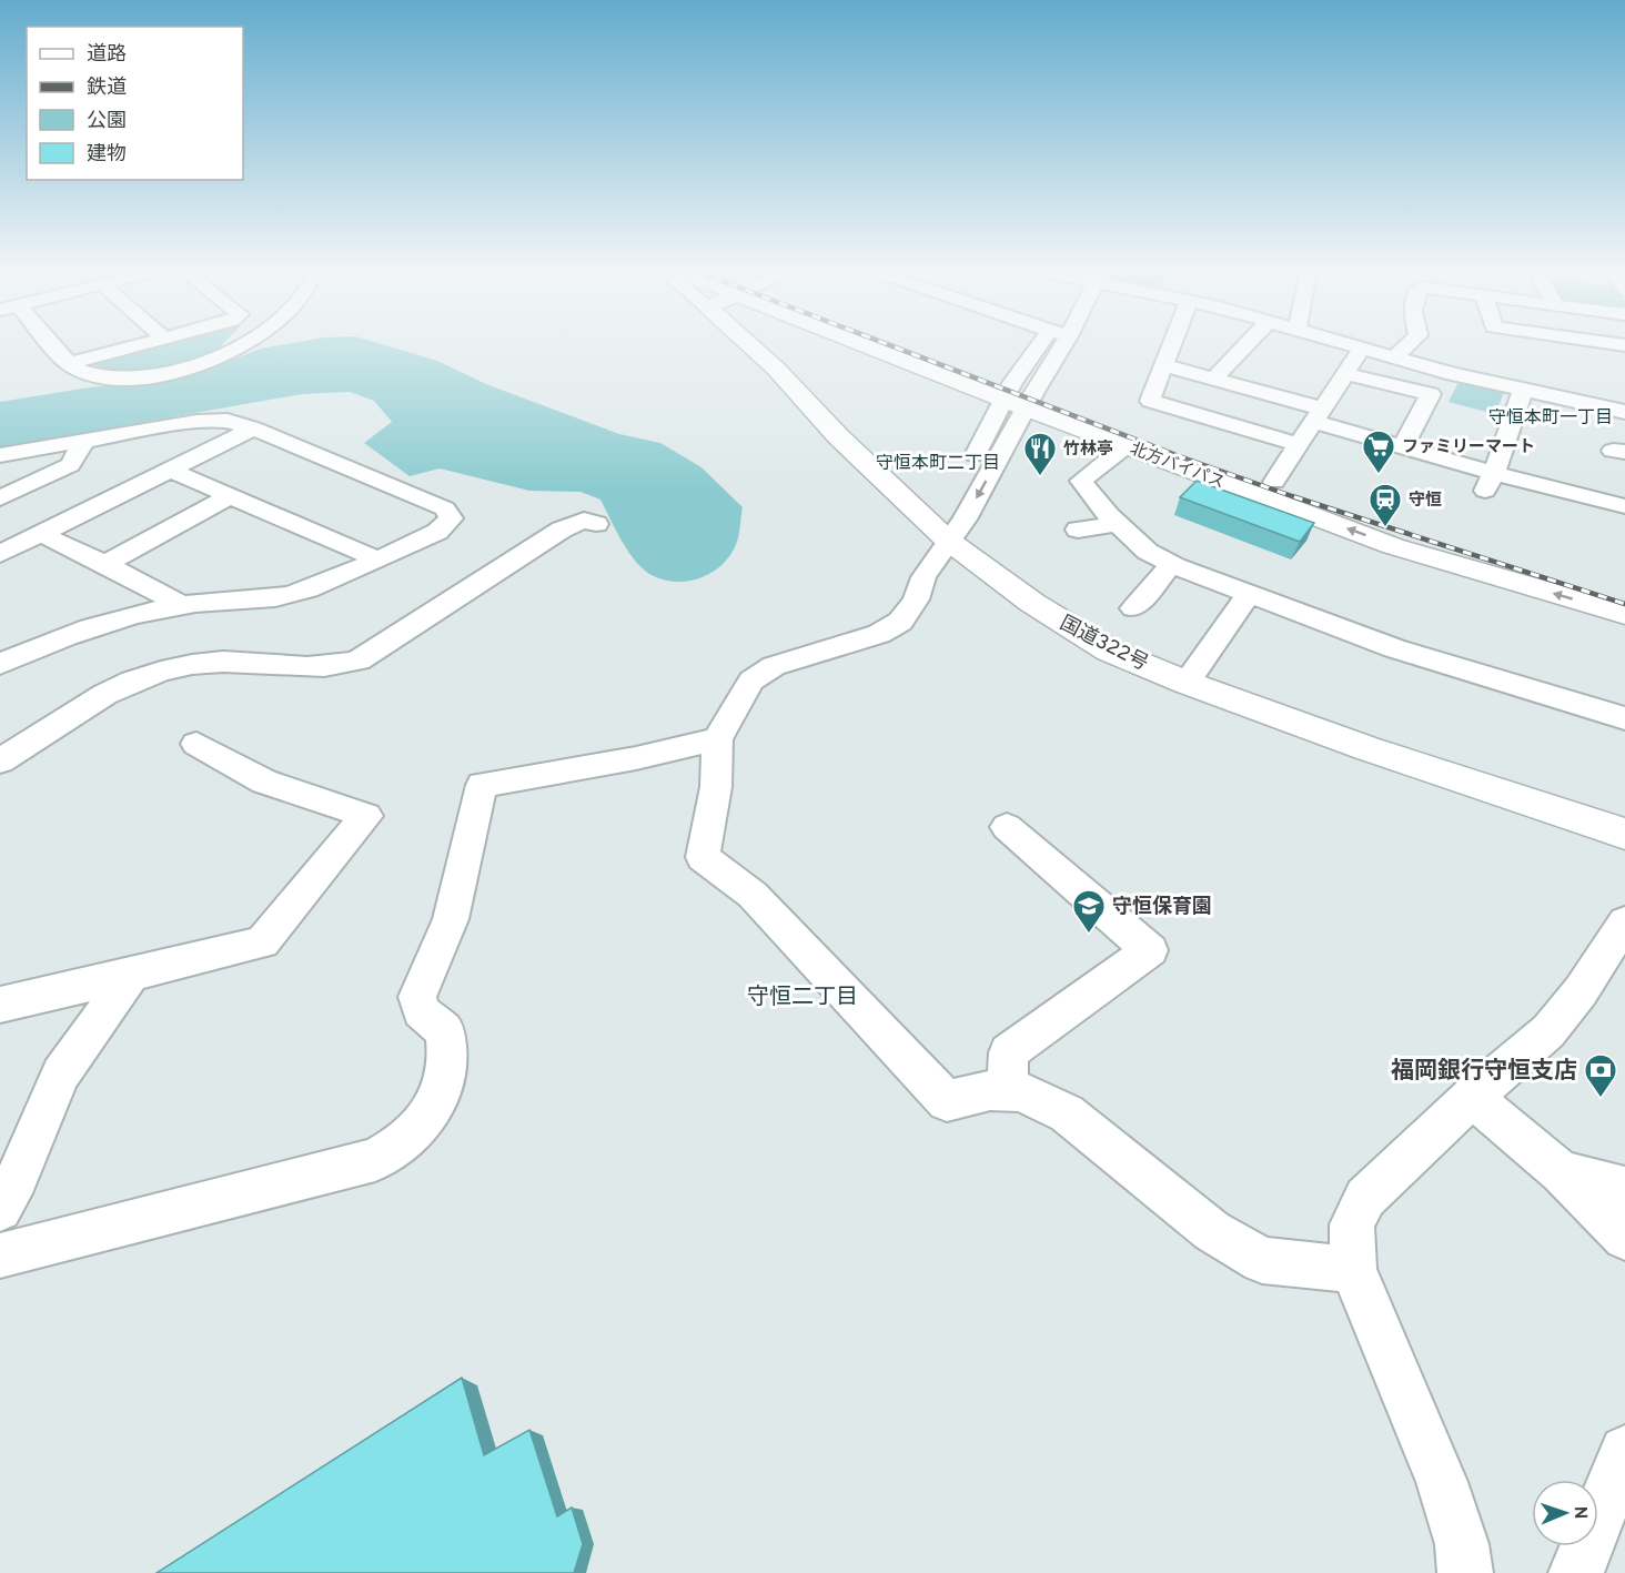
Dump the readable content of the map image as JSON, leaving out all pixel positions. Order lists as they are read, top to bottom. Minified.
{"streets":{"highway":["北方バイパス","国道322号"]},"districts":["守恒本町一丁目","守恒本町二丁目","守恒二丁目"],"places":{"supermarket":["ファミリーマート"],"restaurant":["竹林亭"],"station":["守恒"],"school or university":["守恒保育園"],"bank":["福岡銀行守恒支店"]},"legend":["道路","鉄道","公園","建物"],"north":"right"}
